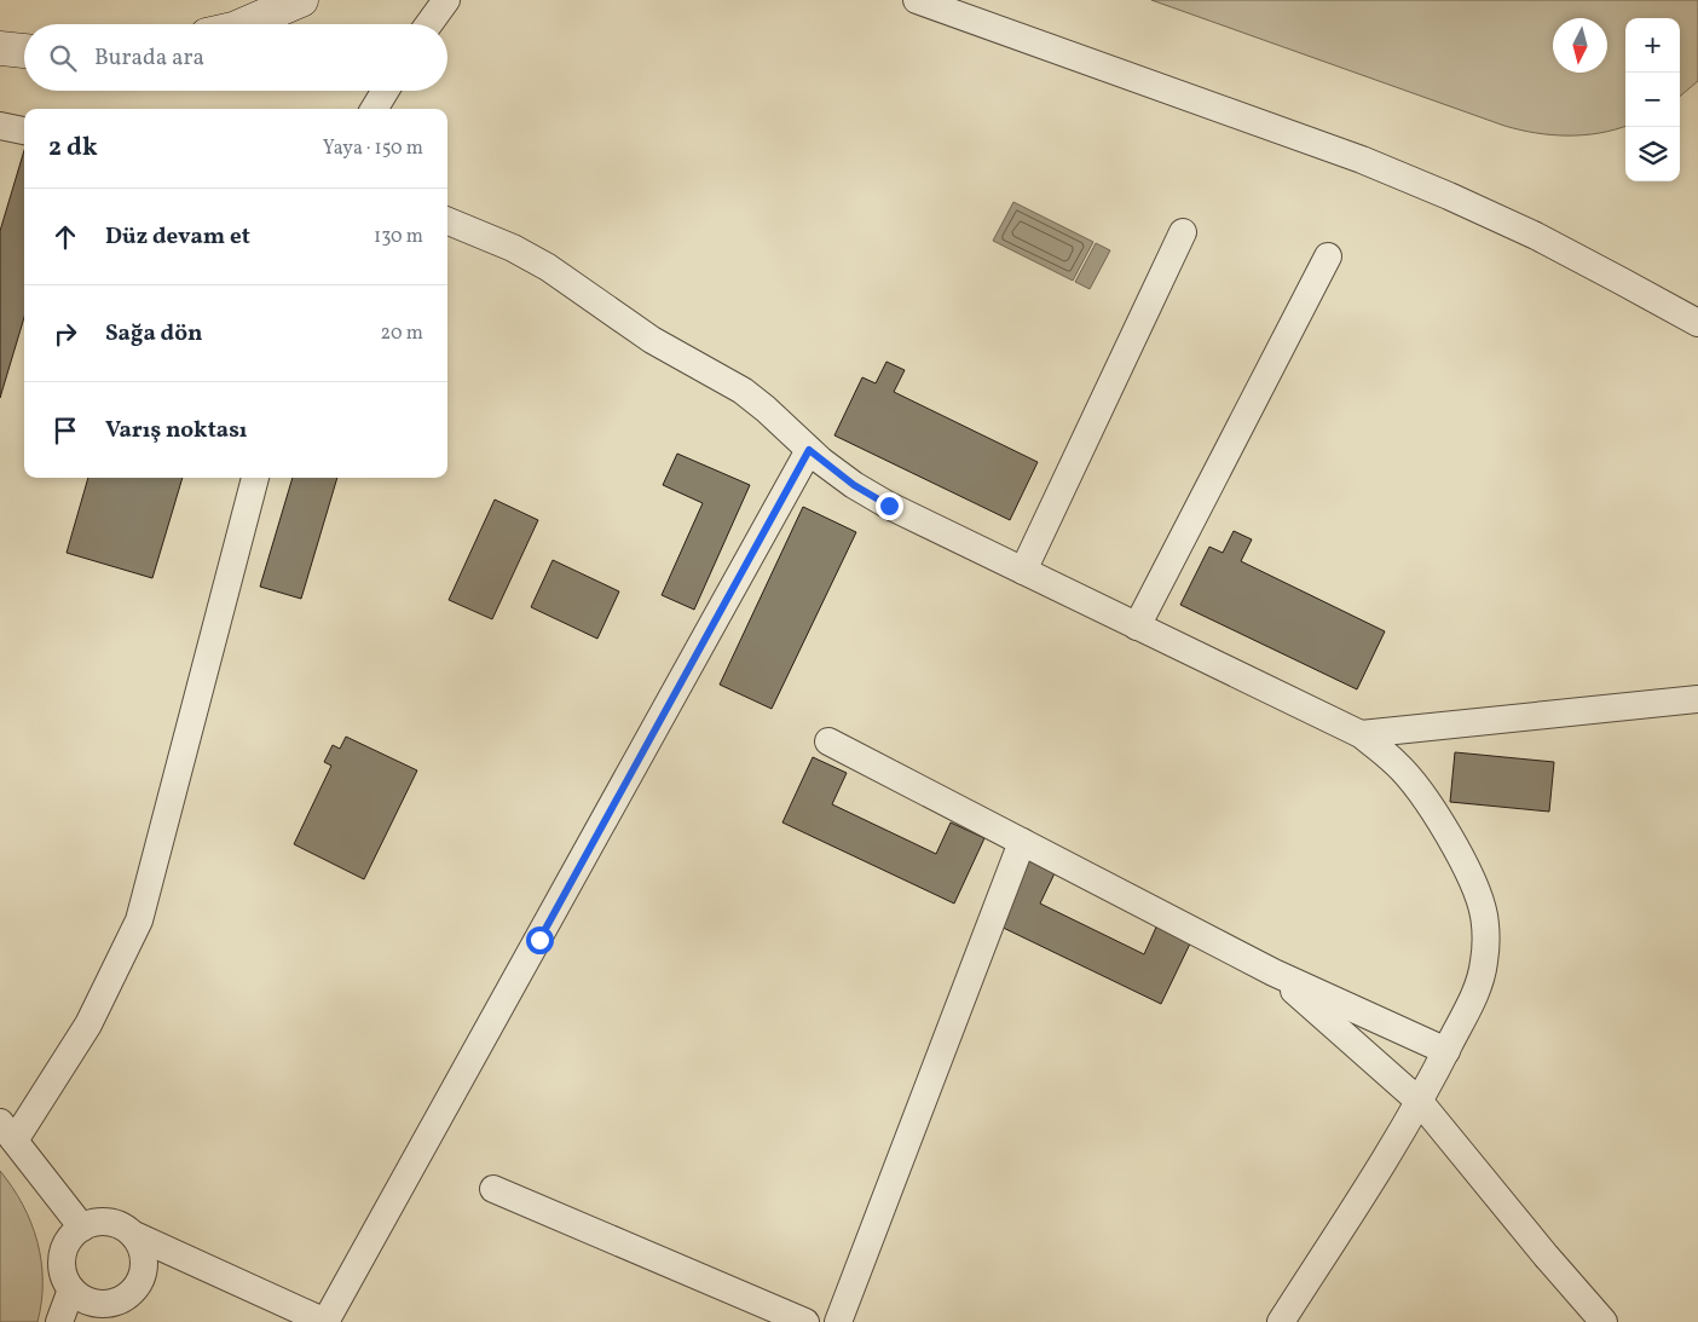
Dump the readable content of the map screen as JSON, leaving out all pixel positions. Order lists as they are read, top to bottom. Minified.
{"north":"bottom","page":{"map_buttons":["+","−"],"search":"Burada ara","heading":["2 dk","Yaya · 150 m"],"list":[["Düz devam et","130 m"],["Sağa dön","20 m"],"Varış noktası"]}}
